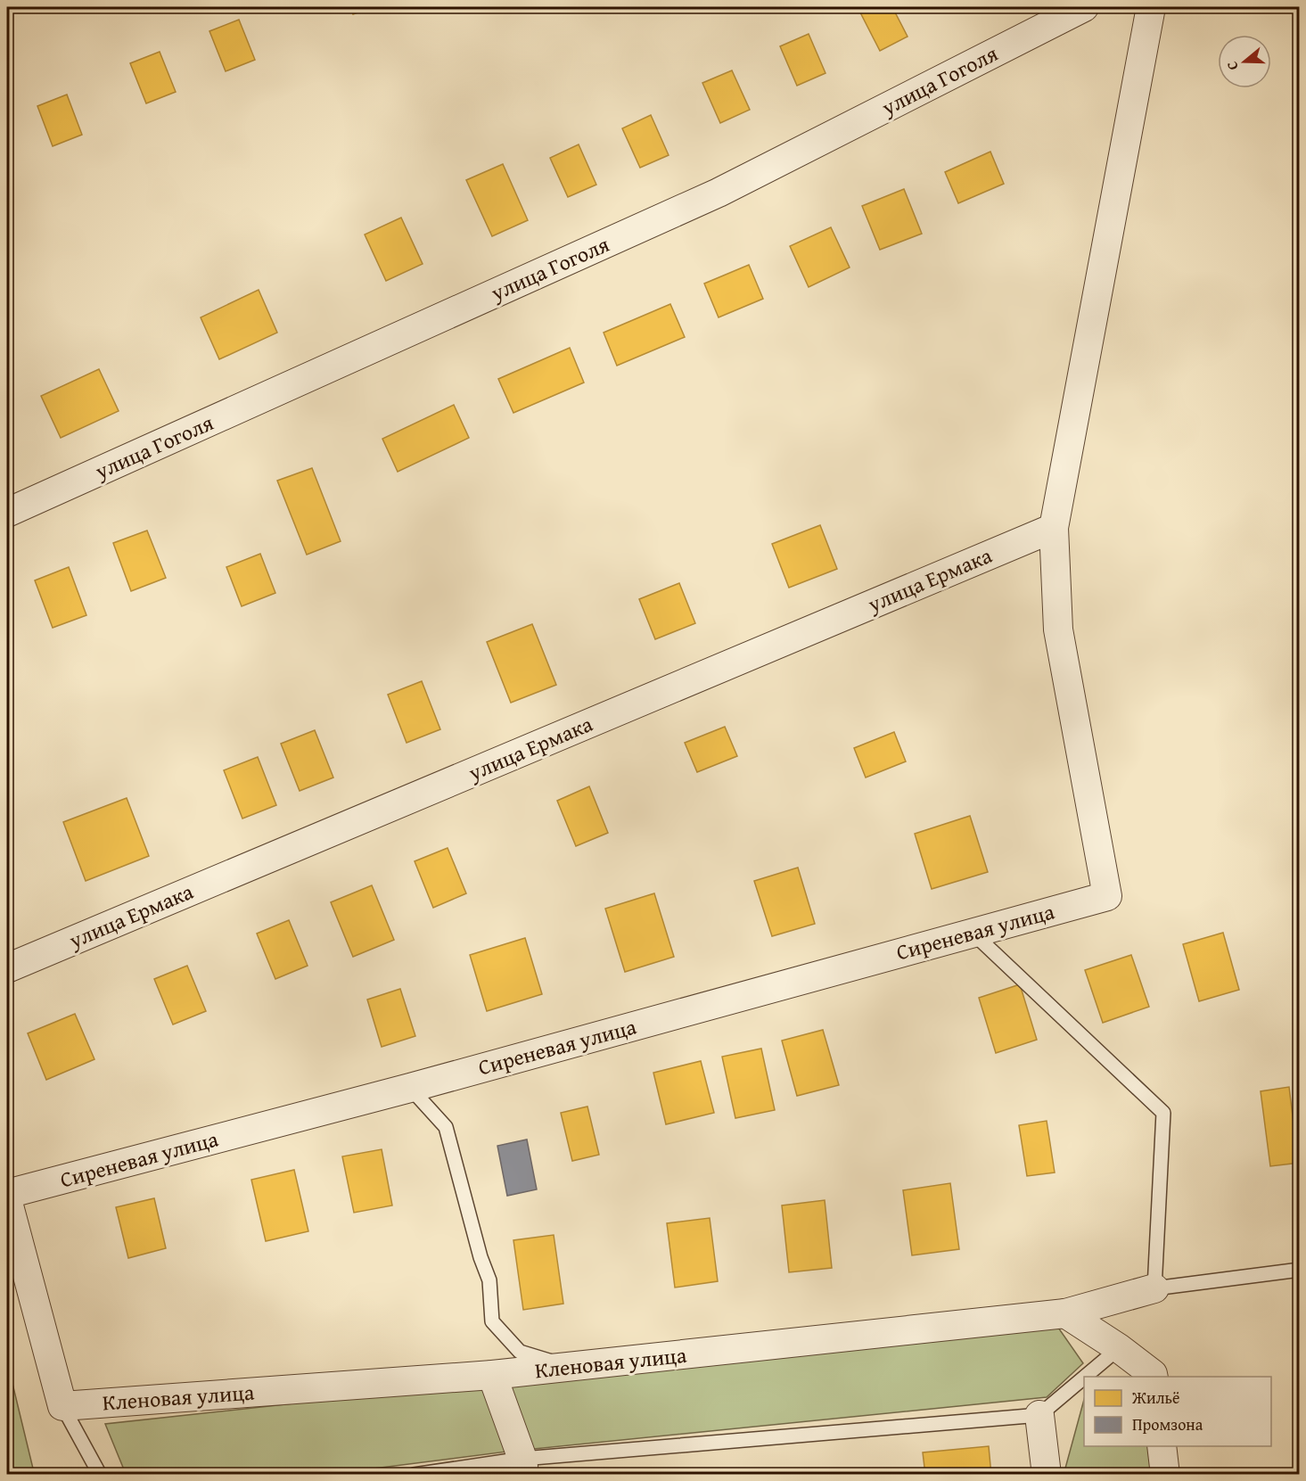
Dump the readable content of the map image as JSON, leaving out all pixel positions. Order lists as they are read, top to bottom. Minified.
{"streets":{"street":["улица Гоголя","улица Ермака","Сиреневая улица","Кленовая улица"]},"crossings":[["улица Ермака","Сиреневая улица"]],"legend":["Жильё","Промзона"],"north":"left"}
